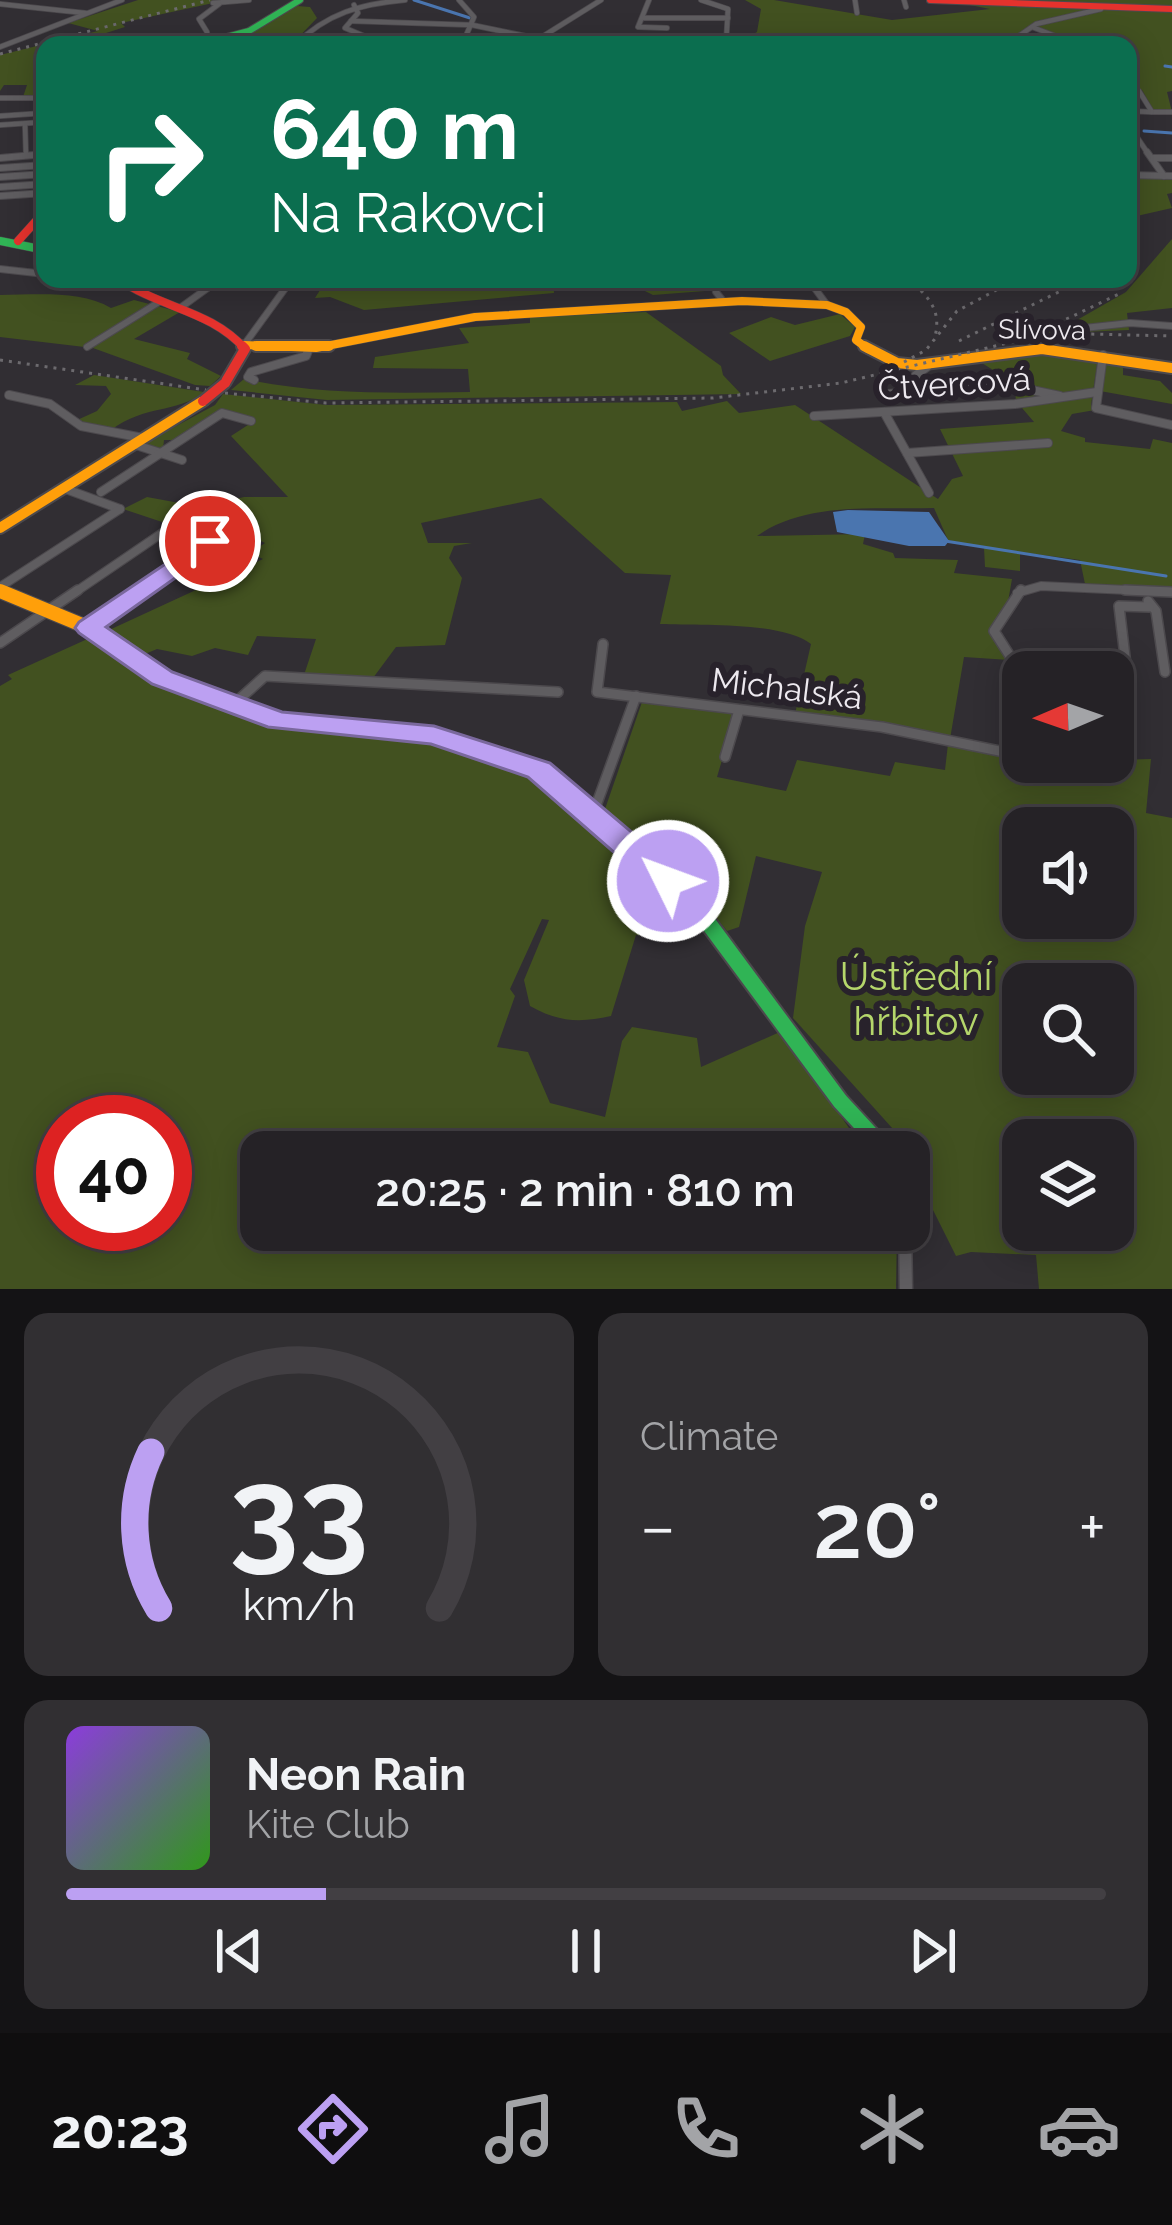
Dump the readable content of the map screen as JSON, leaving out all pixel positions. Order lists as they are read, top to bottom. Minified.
{"streets":{"street":["Slívova","Čtvercová","Michalská"]},"parks":["Ústřední hřbitov"],"north":"left","page":{"turn":["640 m","Na Rakovci"],"limit":"40","trip":"20:25 · 2 min · 810 m","tile":"Climate","heat":["−","20°","+"],"song":["Neon Rain","Kite Club"],"tabs":"20:23","gauge":["33","km/h"]}}
